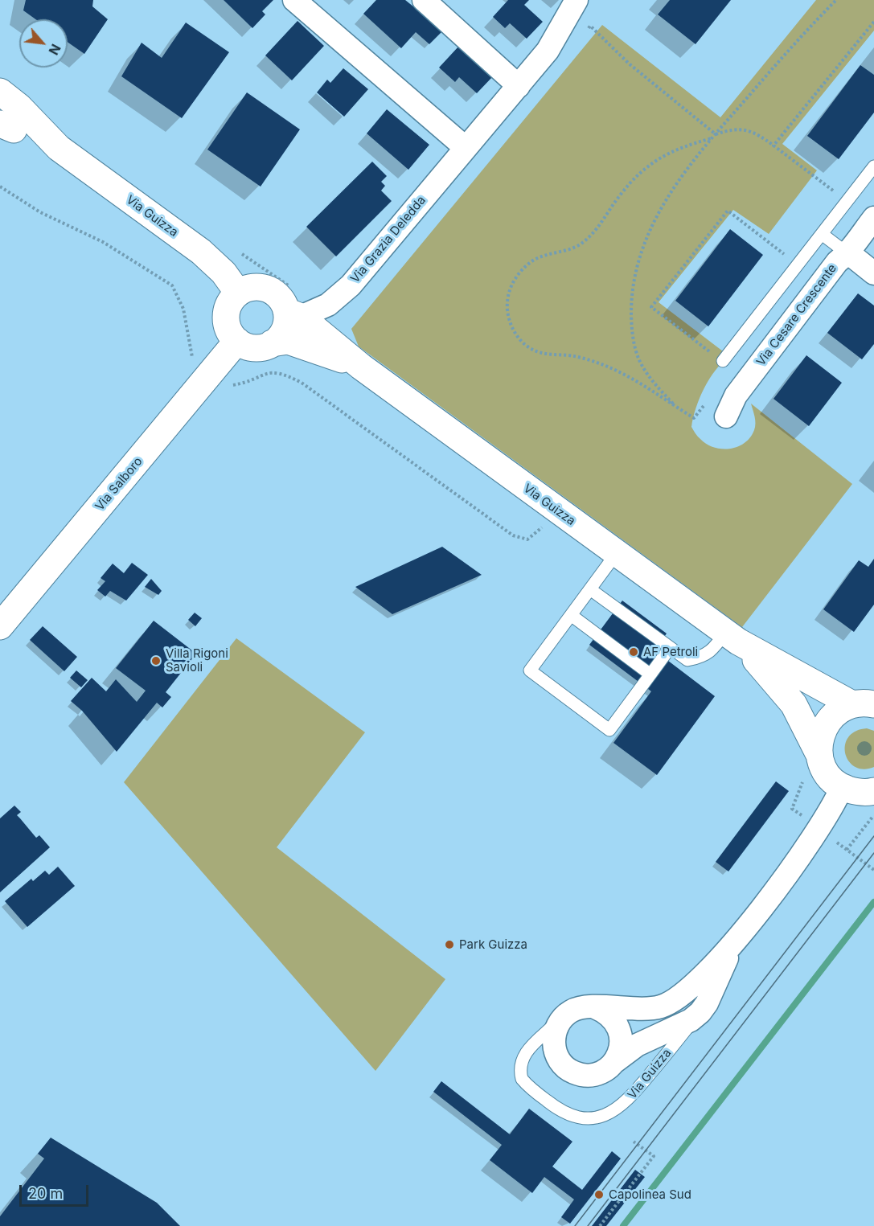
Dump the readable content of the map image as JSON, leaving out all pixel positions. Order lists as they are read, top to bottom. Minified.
{"streets":{"main road":["Via Guizza","Via Salboro"],"street":["Via Grazia Deledda","Via Cesare Crescente"]},"crossings":[["Via Guizza","Via Grazia Deledda"],["Via Guizza","Via Salboro"],["Via Grazia Deledda","Via Salboro"]],"places":["AF Petroli","Villa Rigoni Savioli","Park Guizza","Capolinea Sud"],"scale_bar":"20 m","north":"bottom right"}
